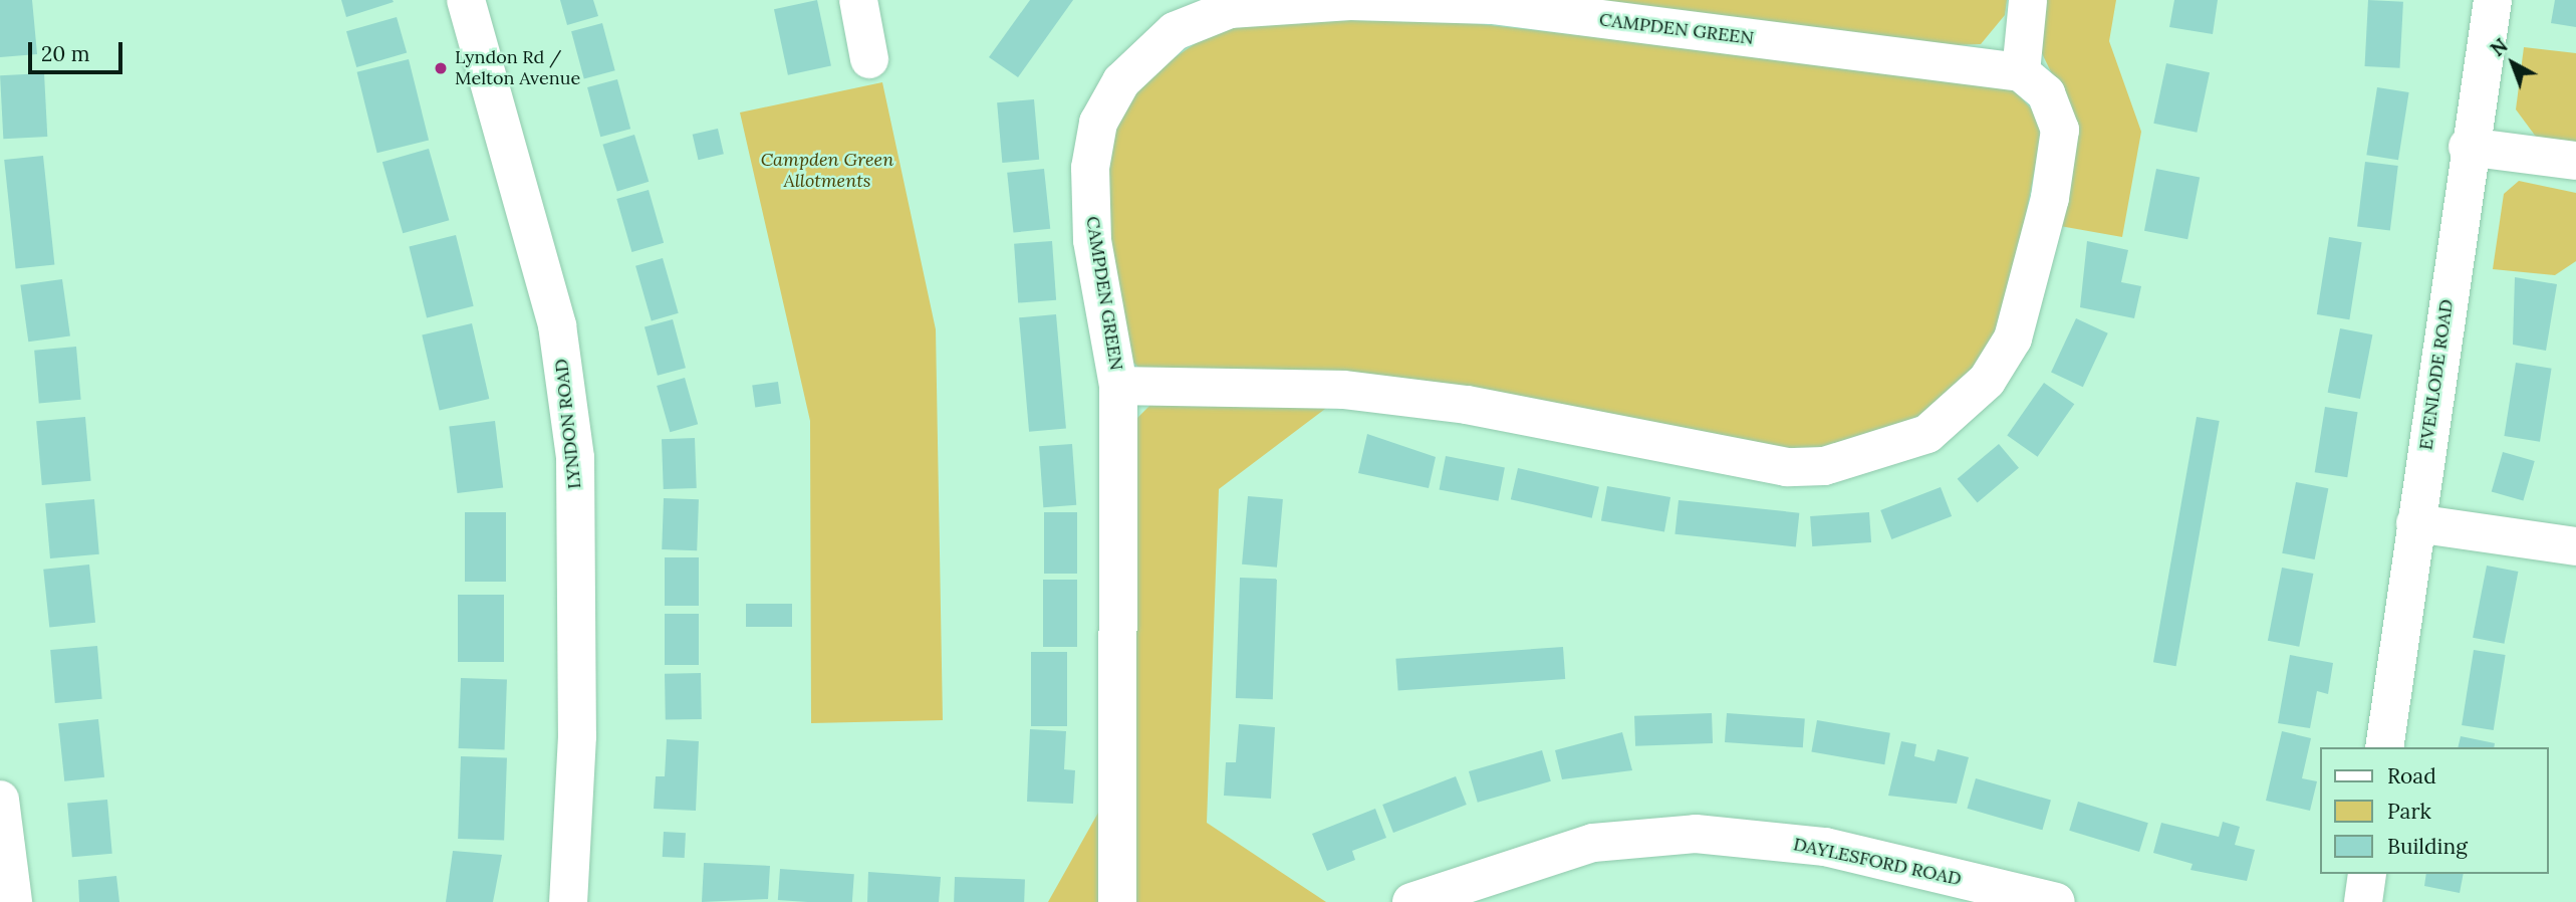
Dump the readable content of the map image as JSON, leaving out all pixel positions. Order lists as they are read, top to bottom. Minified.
{"streets":{"street":["CAMPDEN GREEN","EVENLODE ROAD","LYNDON ROAD","DAYLESFORD ROAD"]},"parks":["Campden Green Allotments"],"places":["Lyndon Rd / Melton Avenue"],"legend":["Road","Park","Building"],"scale_bar":"20 m","north":"top left"}
